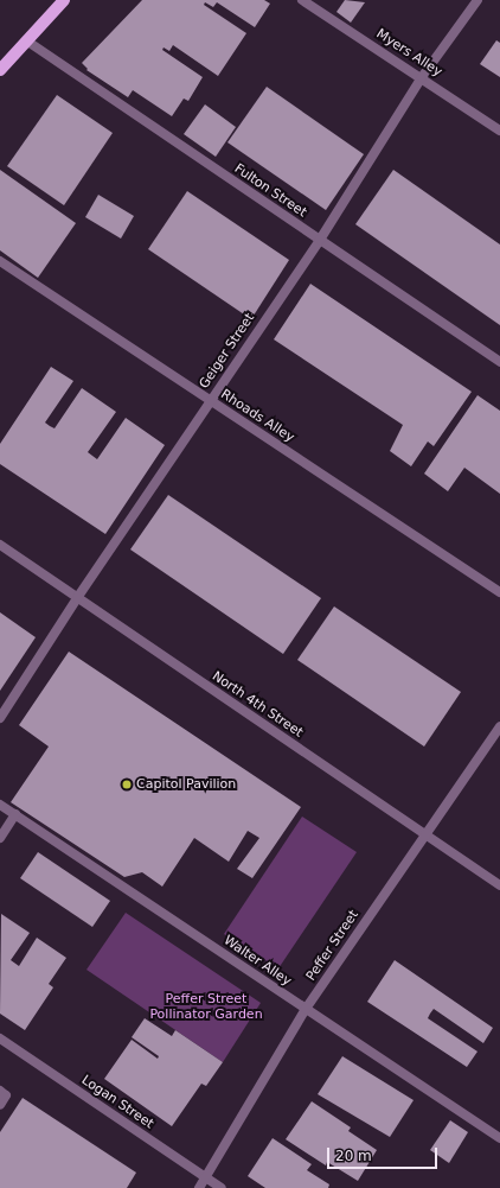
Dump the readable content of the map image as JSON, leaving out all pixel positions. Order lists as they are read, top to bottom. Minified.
{"streets":{"street":["Myers Alley","Fulton Street","Geiger Street","Rhoads Alley","North 4th Street","Peffer Street","Walter Alley","Logan Street"]},"crossings":[["Myers Alley","Geiger Street"],["Fulton Street","Geiger Street"],["Geiger Street","Rhoads Alley"],["Geiger Street","North 4th Street"],["North 4th Street","Peffer Street"],["Peffer Street","Walter Alley"],["Peffer Street","Logan Street"]],"parks":["Peffer Street Pollinator Garden"],"places":["Capitol Pavilion"],"scale_bar":"20 m"}
